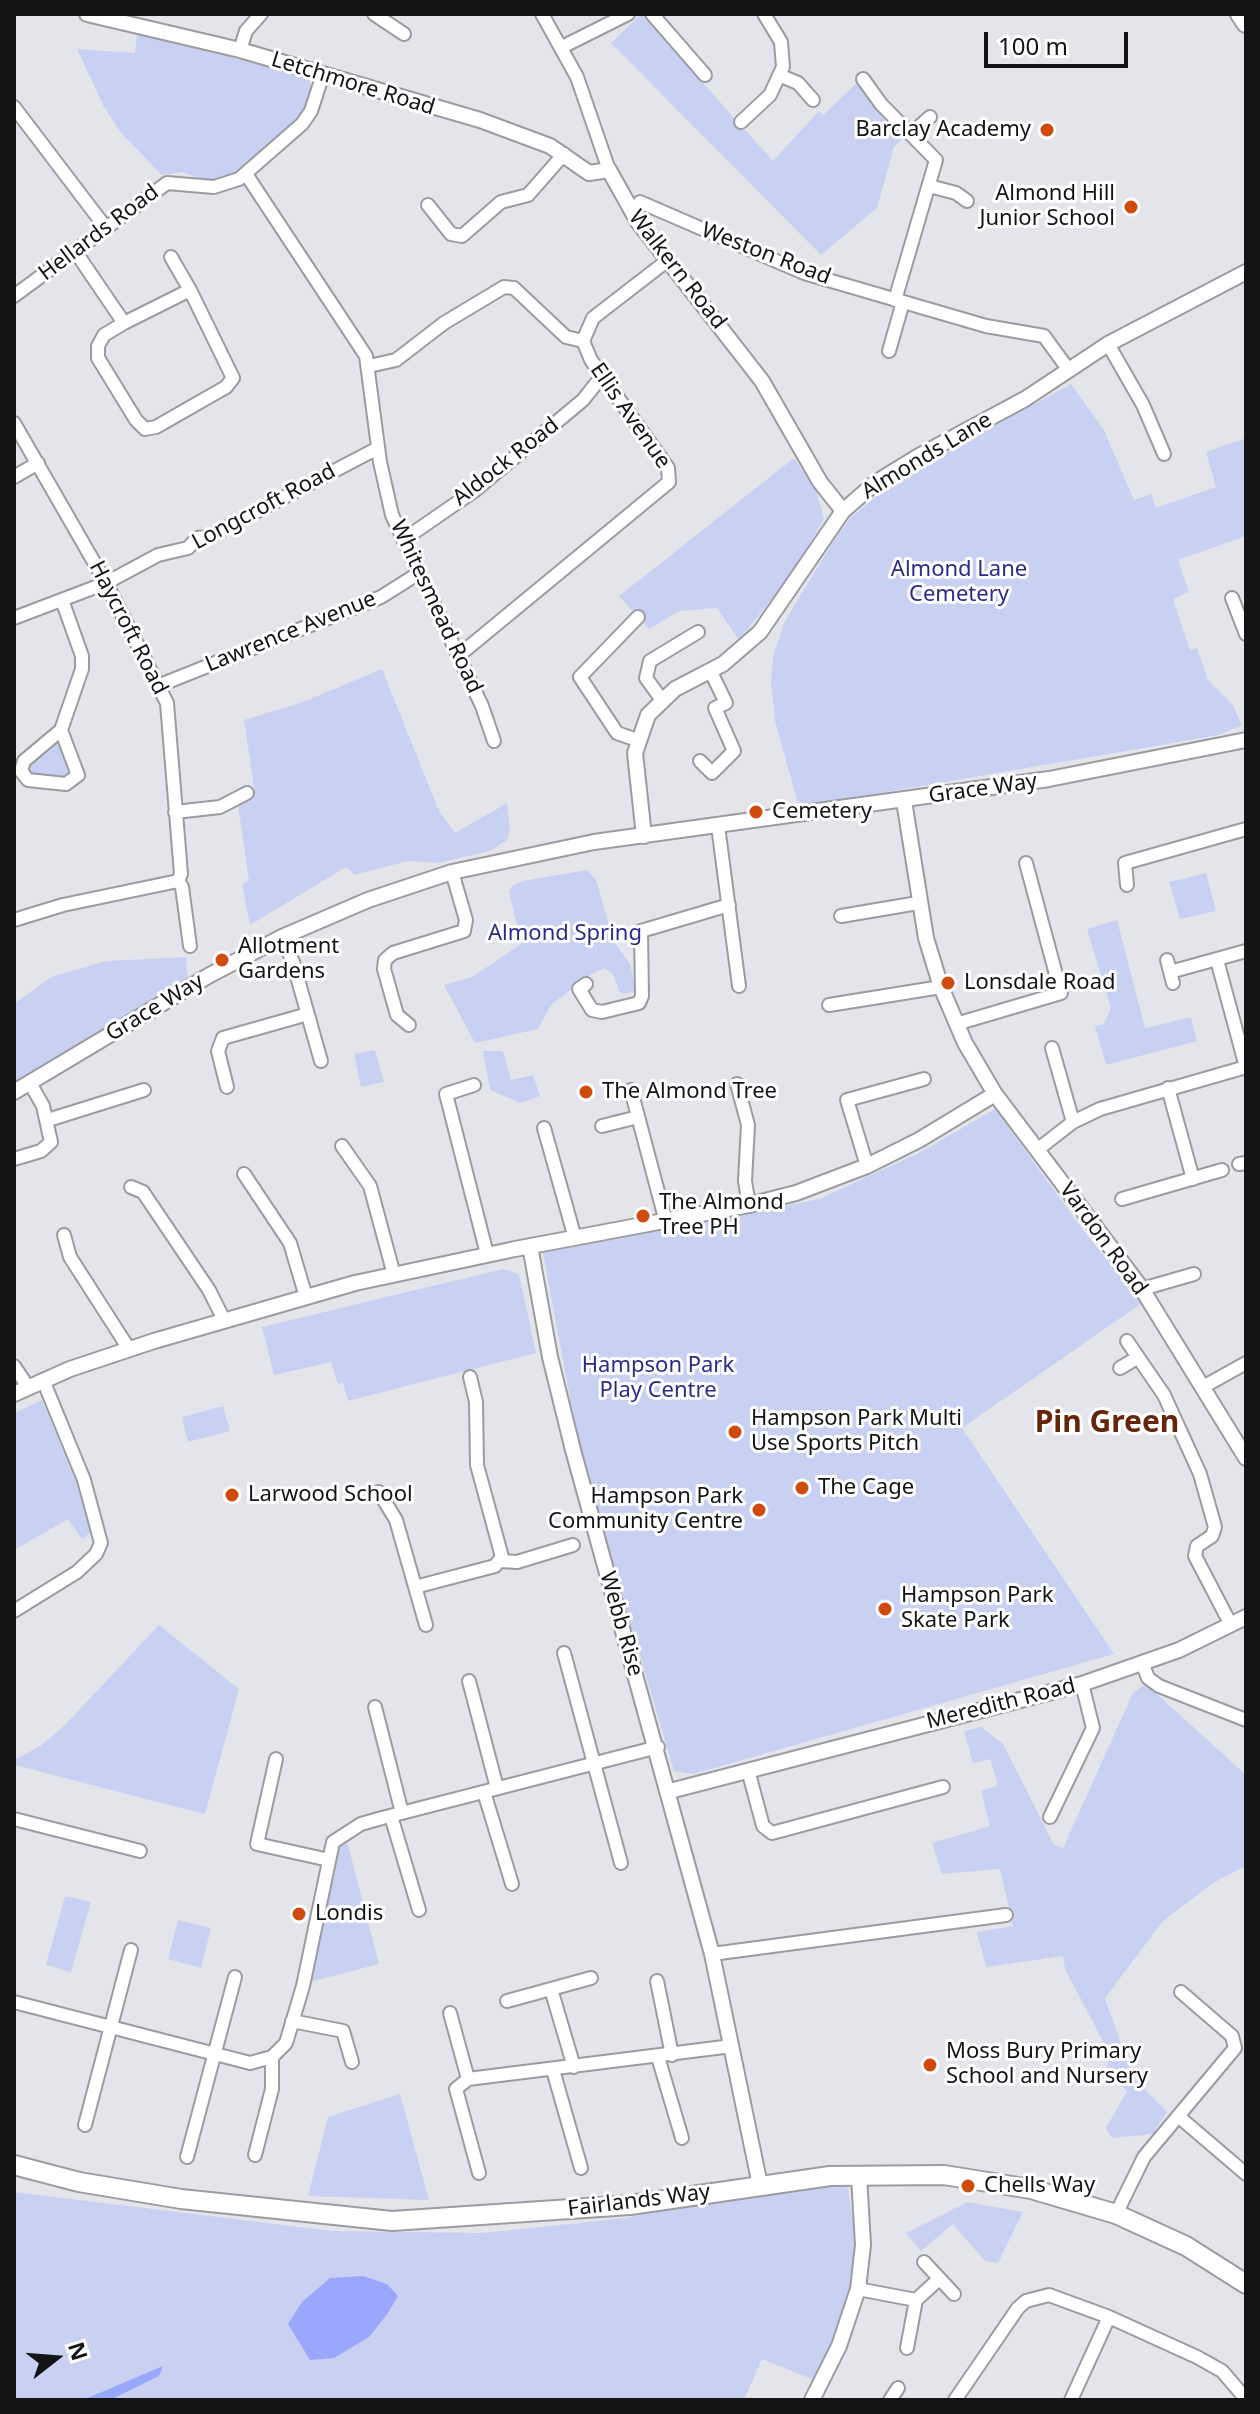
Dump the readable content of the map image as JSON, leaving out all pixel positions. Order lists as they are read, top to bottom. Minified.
{"streets":{"main road":["Fairlands Way"],"street":["Letchmore Road","Hellards Road","Weston Road","Walkern Road","Ellis Avenue","Almonds Lane","Aldock Road","Longcroft Road","Whitesmead Road","Haycroft Road","Lawrence Avenue","Grace Way","Vardon Road","Webb Rise","Meredith Road"]},"crossings":[["Letchmore Road","Hellards Road"],["Letchmore Road","Walkern Road"],["Hellards Road","Whitesmead Road"],["Weston Road","Almonds Lane"],["Walkern Road","Ellis Avenue"],["Walkern Road","Almonds Lane"],["Ellis Avenue","Aldock Road"],["Ellis Avenue","Whitesmead Road"],["Almonds Lane","Grace Way"],["Aldock Road","Whitesmead Road"],["Longcroft Road","Whitesmead Road"],["Longcroft Road","Haycroft Road"],["Whitesmead Road","Lawrence Avenue"],["Haycroft Road","Lawrence Avenue"],["Grace Way","Vardon Road"],["Webb Rise","Meredith Road"],["Webb Rise","Fairlands Way"]],"districts":["Pin Green"],"parks":["Almond Lane Cemetery","Almond Spring","Hampson Park Play Centre"],"places":["Barclay Academy","Almond Hill Junior School","Cemetery","Allotment Gardens","Lonsdale Road","The Almond Tree","The Almond Tree PH","Hampson Park Multi Use Sports Pitch","The Cage","Larwood School","Hampson Park Community Centre","Hampson Park Skate Park","Londis","Moss Bury Primary School and Nursery","Chells Way"],"scale_bar":"100 m","north":"right"}
